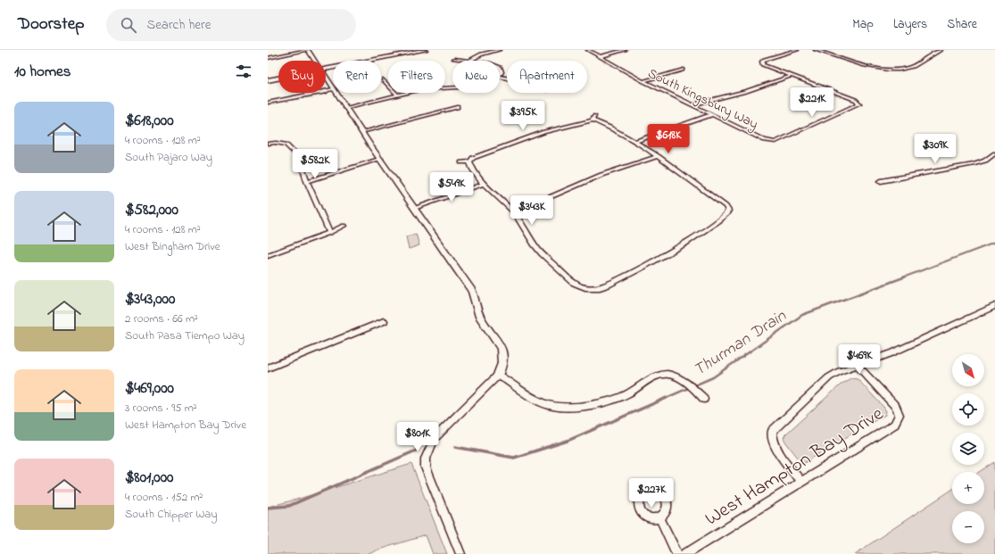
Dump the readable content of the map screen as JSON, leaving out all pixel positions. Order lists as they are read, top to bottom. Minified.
{"streets":{"street":["South Kingsbury Way","West Hampton Bay Drive"]},"water":["Thurman Drain"],"north":"bottom right","page":{"header":"Doorstep","search":"Search here","nav":["Map","Layers","Share"],"heading":"10 homes","chip":["Buy","Rent","Filters","New","Apartment"],"price":["$221K","$395K","$618K","$309K","$582K","$549K","$343K","$469K","$801K","$227K"],"list":[{"name":"$618,000","note":"4 rooms · 128 m² · South Pajaro Way"},{"name":"$582,000","note":"4 rooms · 128 m² · West Bingham Drive"},{"name":"$343,000","note":"2 rooms · 66 m² · South Pasa Tiempo Way"},{"name":"$469,000","note":"3 rooms · 95 m² · West Hampton Bay Drive"},{"name":"$801,000","note":"4 rooms · 152 m² · South Chipper Way"}],"map_buttons":["+","−"]}}
